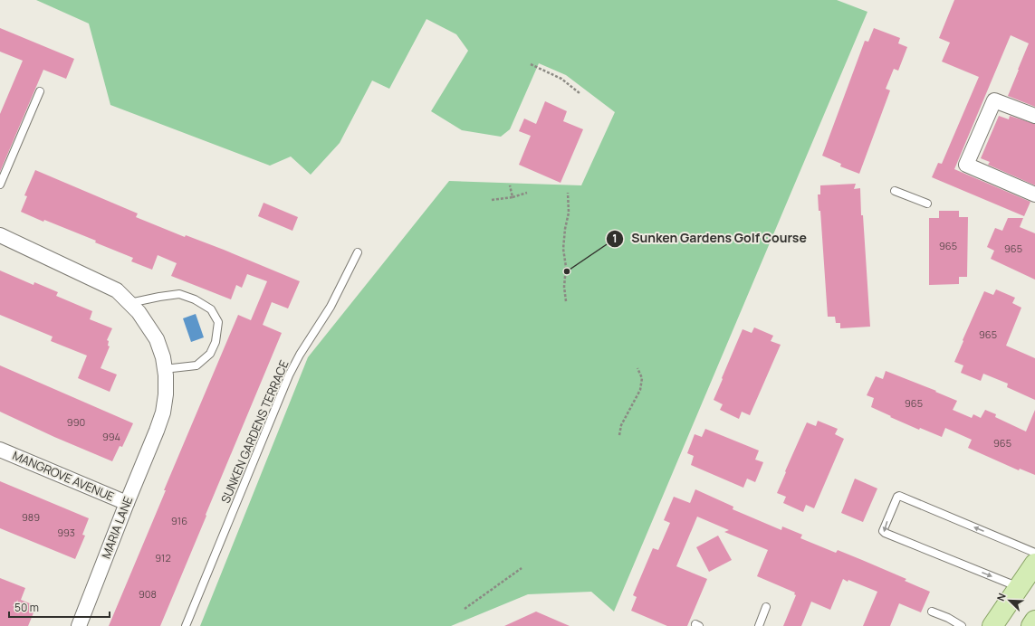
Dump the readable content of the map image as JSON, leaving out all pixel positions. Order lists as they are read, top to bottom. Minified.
{"streets":{"street":["MANGROVE AVENUE","MARIA LANE"],"lane":["SUNKEN GARDENS TERRACE"]},"crossings":[["MANGROVE AVENUE","MARIA LANE"]],"places":["Sunken Gardens Golf Course"],"house_numbers":["965","965","965","965","990","994","965","989","916","993","912","908"],"scale_bar":"50 m","north":"top left"}
